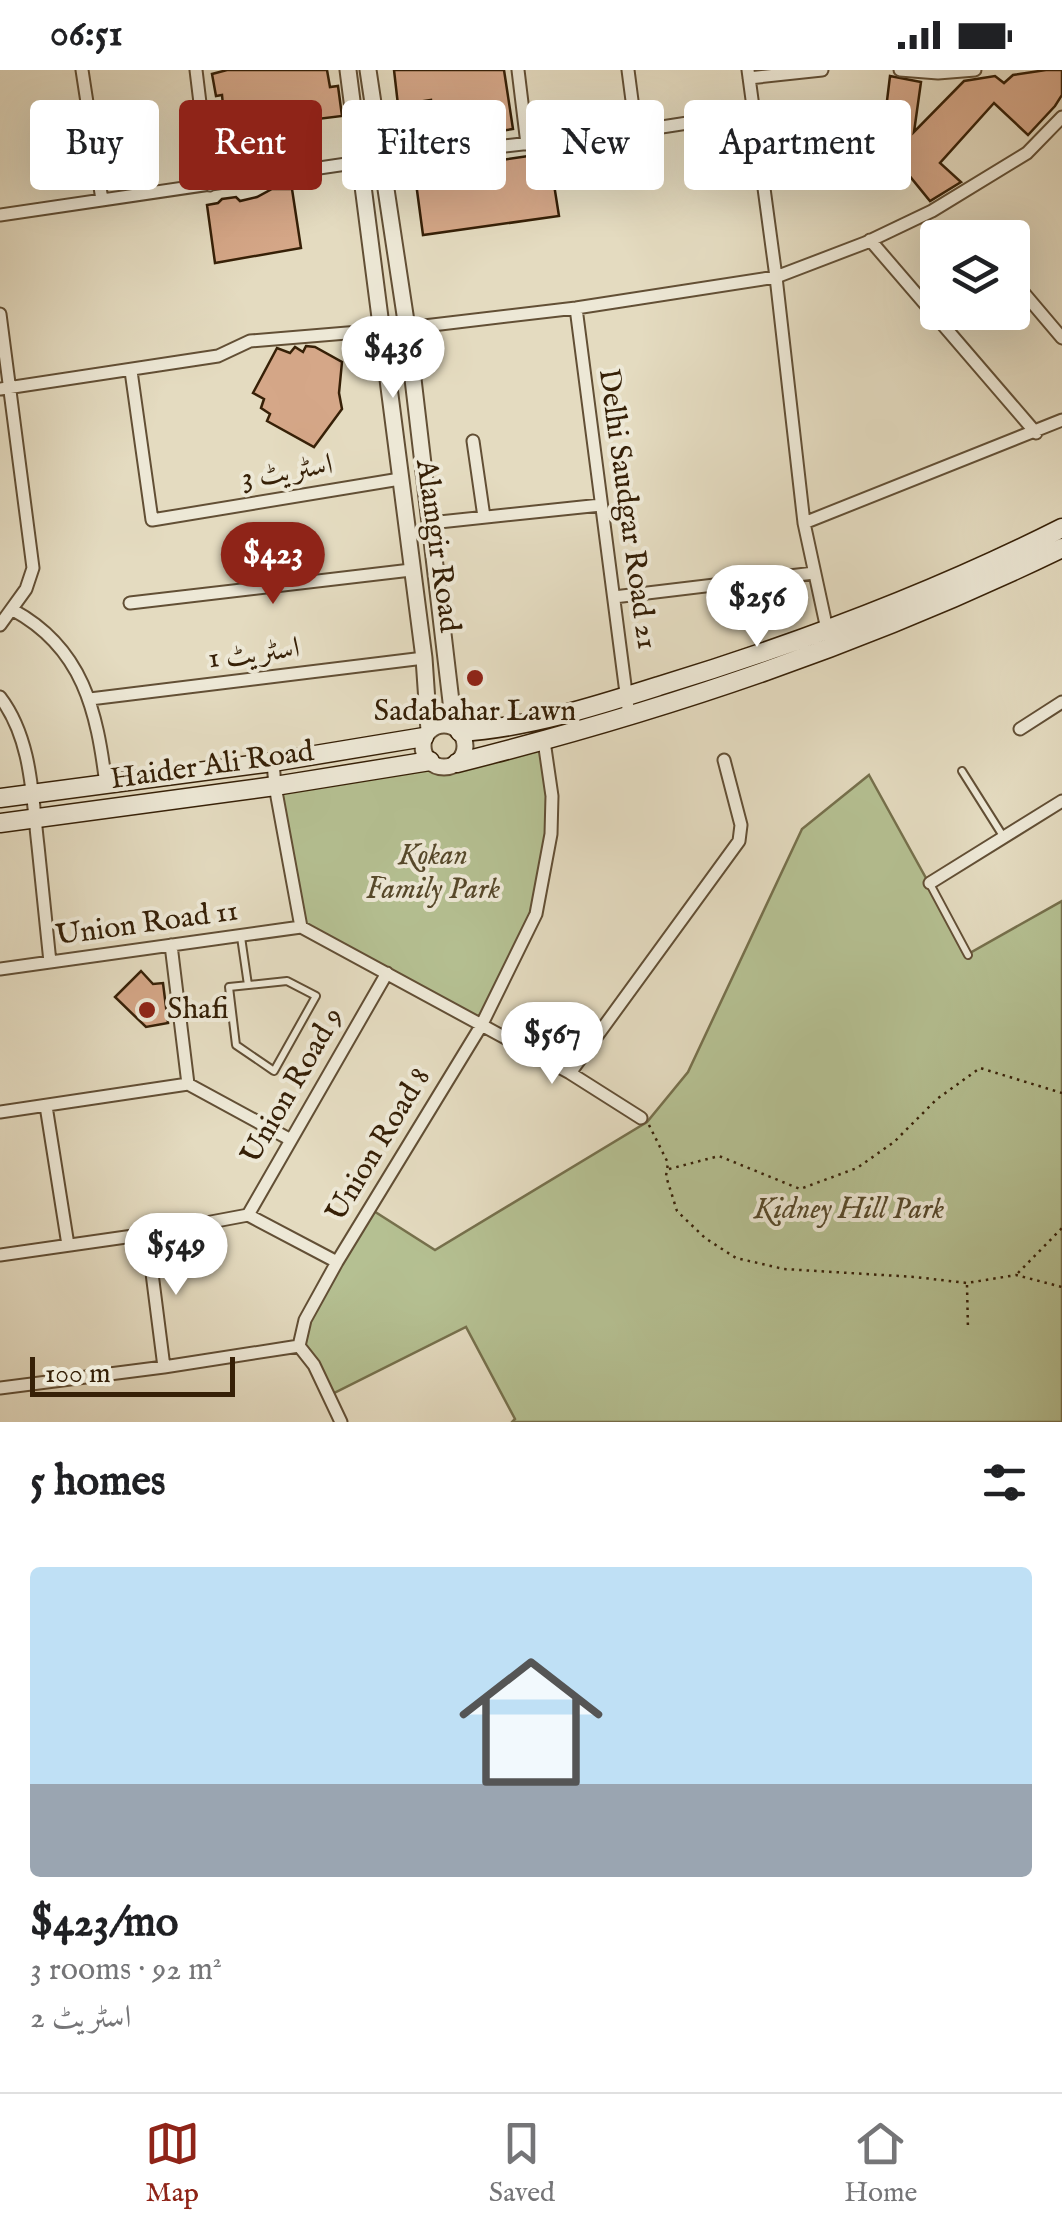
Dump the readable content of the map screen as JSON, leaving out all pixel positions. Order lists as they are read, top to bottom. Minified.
{"streets":{"main road":["Haider Ali Road"],"street":["اسٹریٹ 3","Delhi Saudgar Road 21","Alamgir Road","اسٹریٹ 1","Union Road 11","Union Road 9","Union Road 8"]},"crossings":[["اسٹریٹ 3","Alamgir Road"],["Alamgir Road","اسٹریٹ 1"],["Alamgir Road","Haider Ali Road"]],"parks":["Kokan Family Park","Kidney Hill Park"],"places":["Sadabahar Lawn","Shafi"],"scale_bar":"100 m","page":{"status":"06:51","chip":["Buy","Rent","Filters","New","Apartment"],"price":["$436","$423","$256","$567","$549"],"scale":"100 m","heading":"5 homes","list":[{"name":"$423/mo","note":"3 rooms · 92 m² · اسٹریٹ 2"}],"tabs":["Map","Saved","Home"]}}
